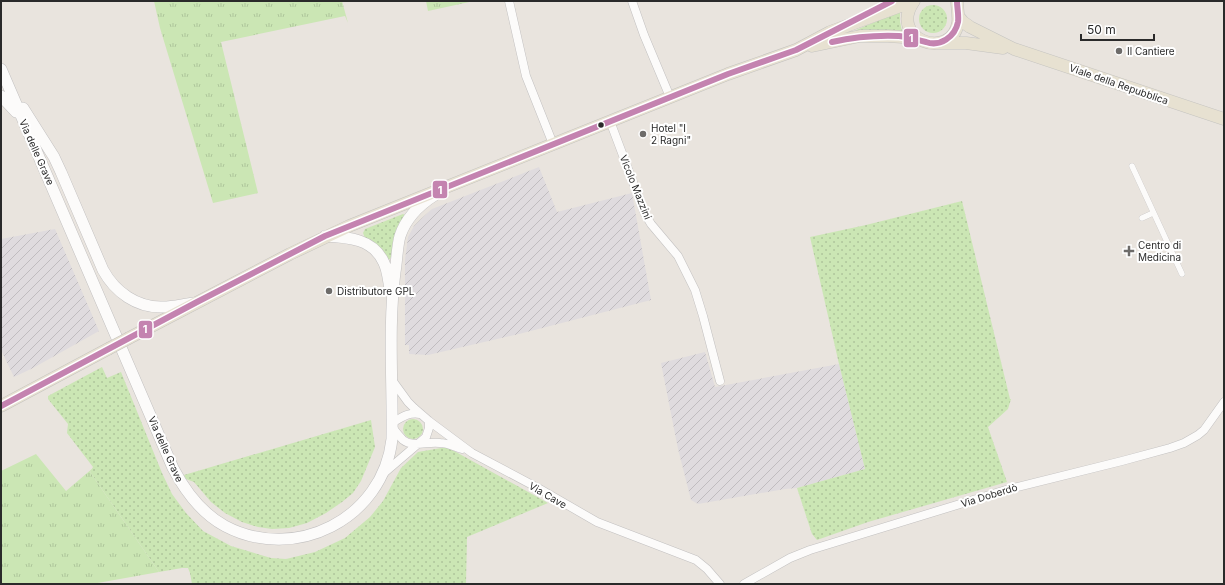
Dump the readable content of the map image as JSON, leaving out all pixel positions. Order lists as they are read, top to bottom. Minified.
{"streets":{"main road":["Viale della Repubblica","Via delle Grave"],"street":["Vicolo Mazzini","Via Cave","Via Doberdò"]},"crossings":[["Via delle Grave","Via Cave"]],"places":{"other":["Il Cantiere","Hotel \"I 2 Ragni\"","Distributore GPL"],"health":["Centro di Medicina"]},"lines":["transit line 1"],"scale_bar":"50 m"}
